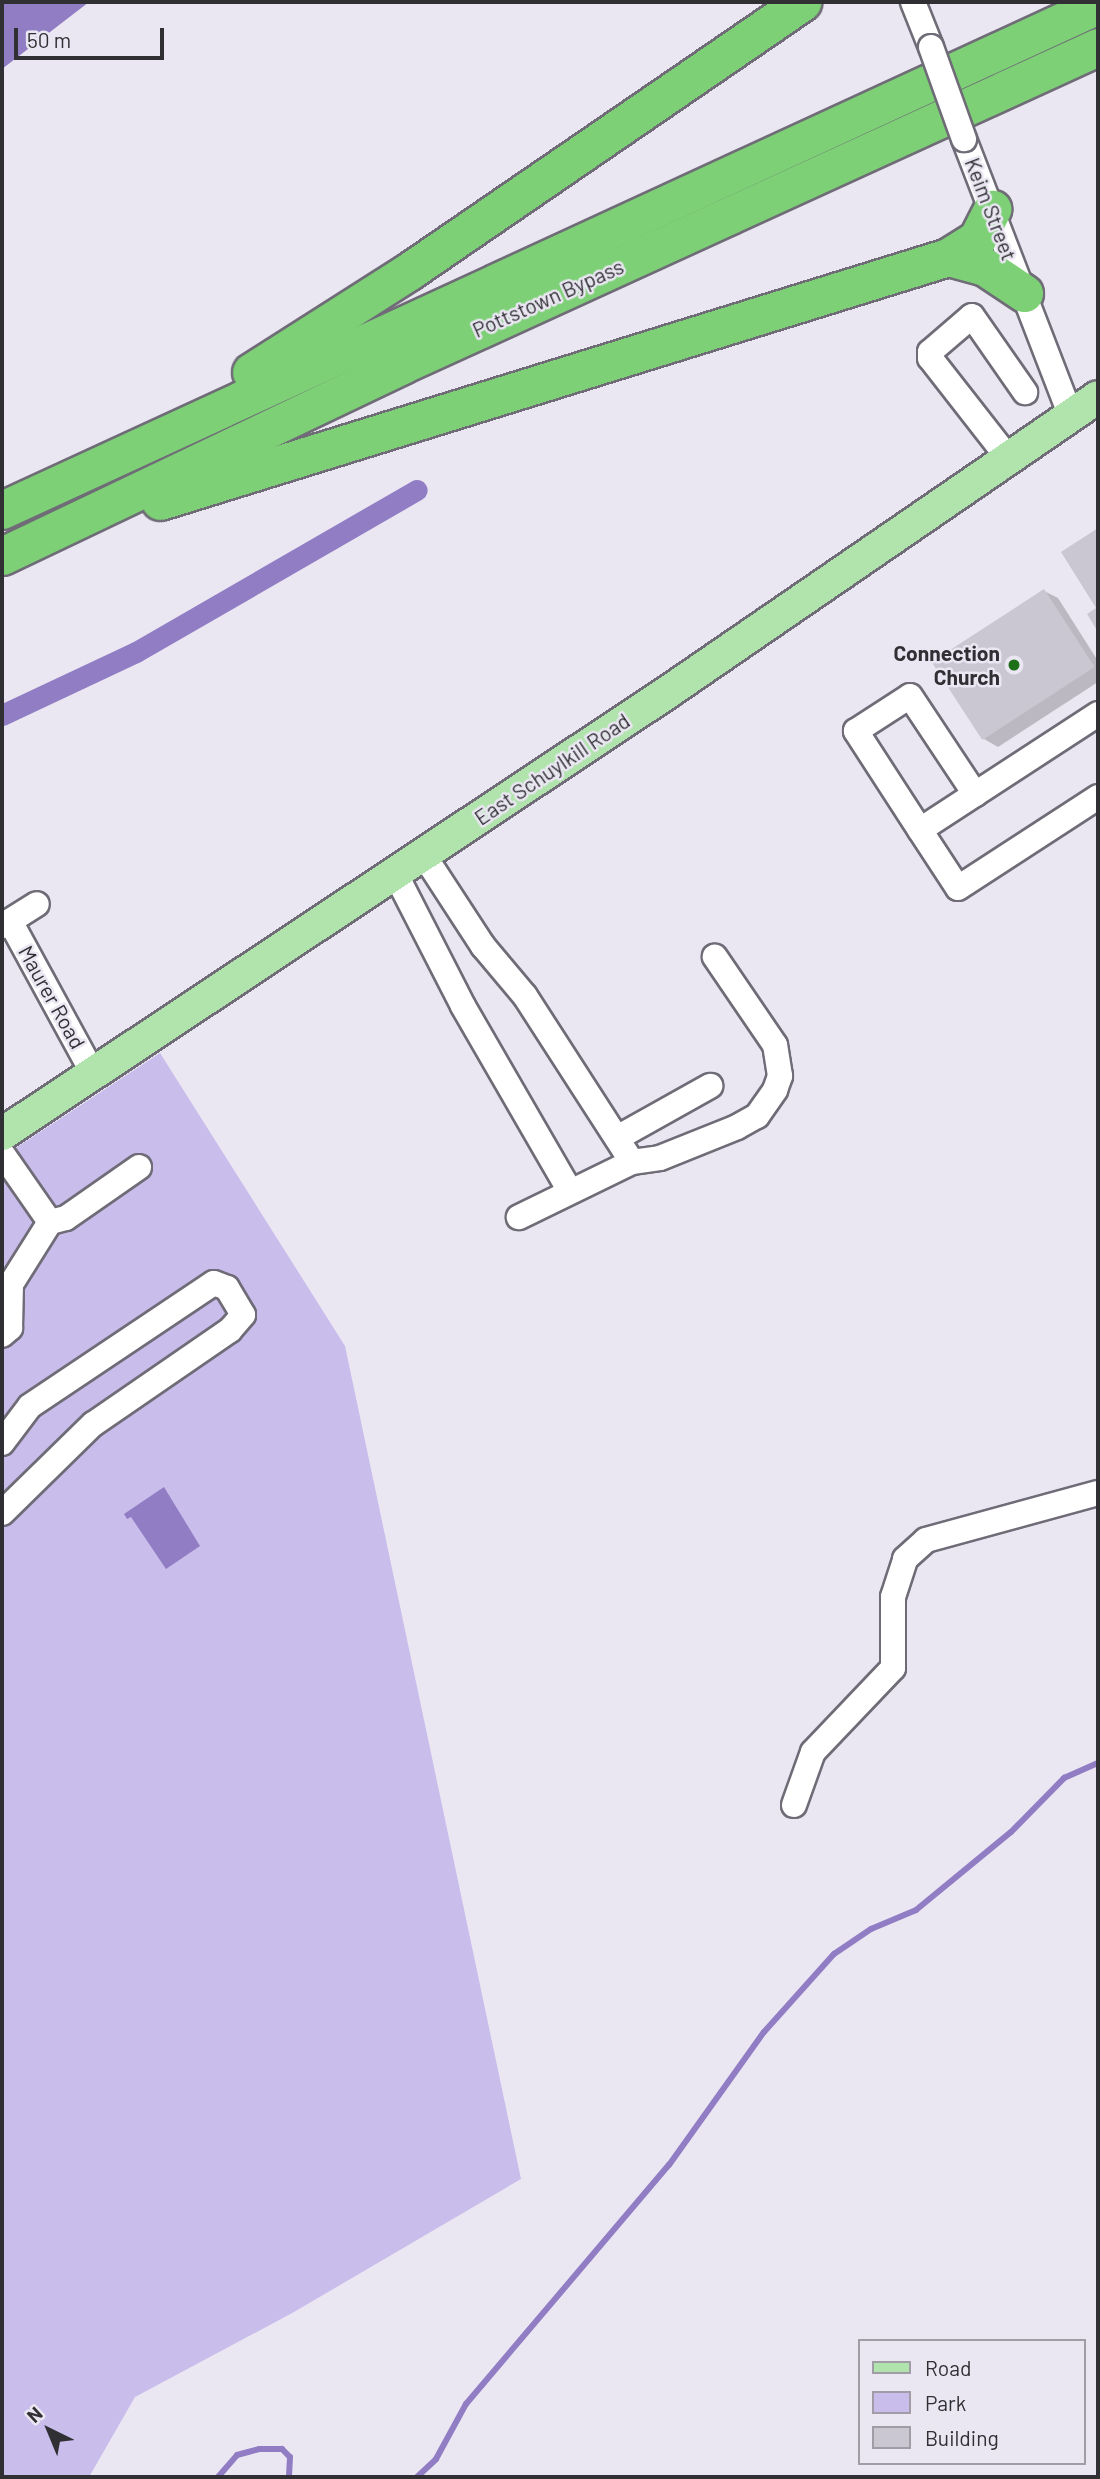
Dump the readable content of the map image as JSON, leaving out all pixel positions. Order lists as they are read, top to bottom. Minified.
{"streets":{"highway":["Pottstown Bypass"],"main road":["East Schuylkill Road"],"street":["Keim Street","Maurer Road"]},"crossings":[["Keim Street","East Schuylkill Road"],["East Schuylkill Road","Maurer Road"]],"places":["Connection Church"],"legend":["Road","Park","Building"],"scale_bar":"50 m","north":"top left"}
